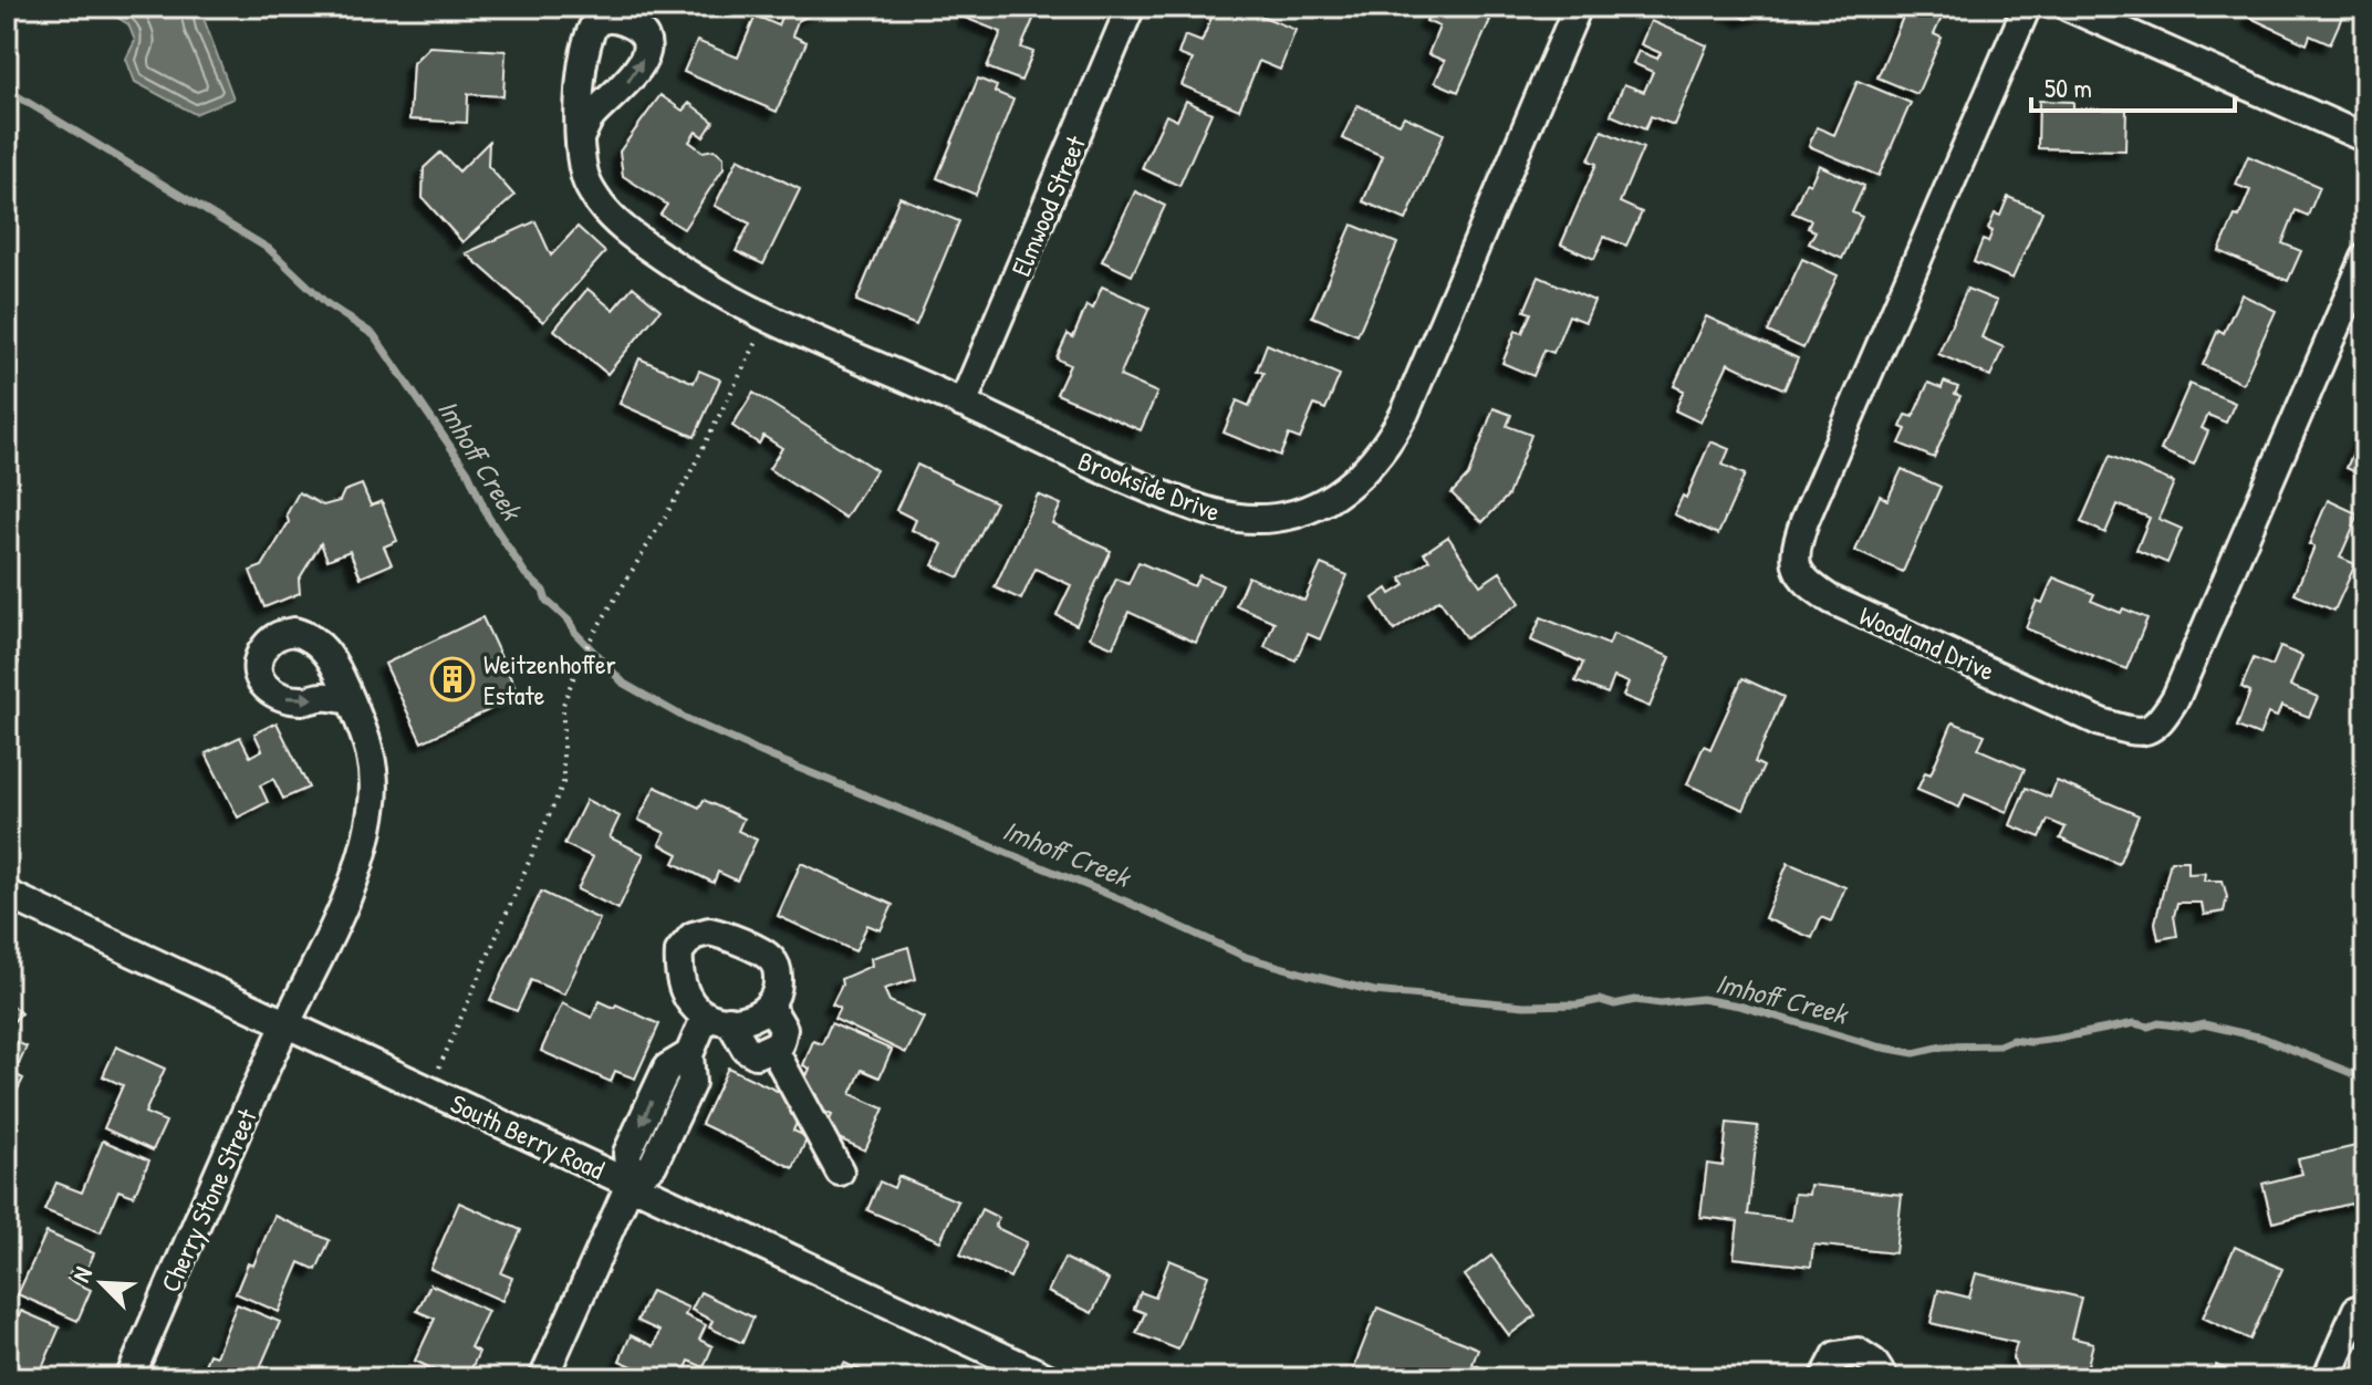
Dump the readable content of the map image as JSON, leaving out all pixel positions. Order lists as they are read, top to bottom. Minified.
{"streets":{"street":["Elmwood Street","Brookside Drive","Woodland Drive","South Berry Road","Cherry Stone Street"]},"crossings":[["Elmwood Street","Brookside Drive"],["South Berry Road","Cherry Stone Street"]],"water":["Imhoff Creek"],"places":{"building":["Weitzenhoffer Estate"]},"scale_bar":"50 m","north":"top left"}
